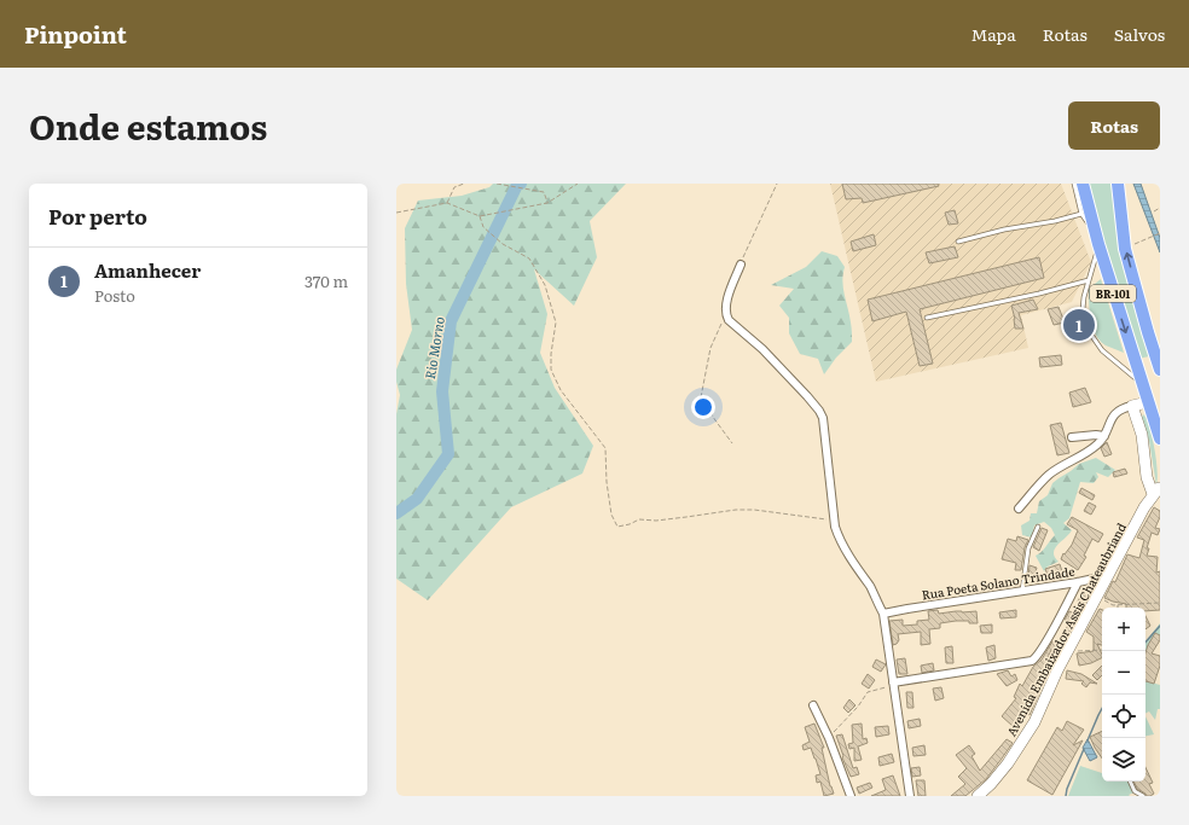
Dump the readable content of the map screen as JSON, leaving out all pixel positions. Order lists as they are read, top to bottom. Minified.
{"streets":{"highway":["BR-101"],"main road":["Avenida Embaixador Assis Chateaubriand"],"street":["Rua Poeta Solano Trindade"]},"crossings":[["Rua Poeta Solano Trindade","Avenida Embaixador Assis Chateaubriand"]],"water":["Rio Morno"],"page":{"header":"Pinpoint","nav":["Mapa","Rotas","Salvos"],"title":"Onde estamos","buttons":"Rotas","heading":"Por perto","list":[{"mark":"1","name":"Amanhecer","note":"Posto","value":"370 m"}],"pins":"1","map_buttons":["+","−"]}}
